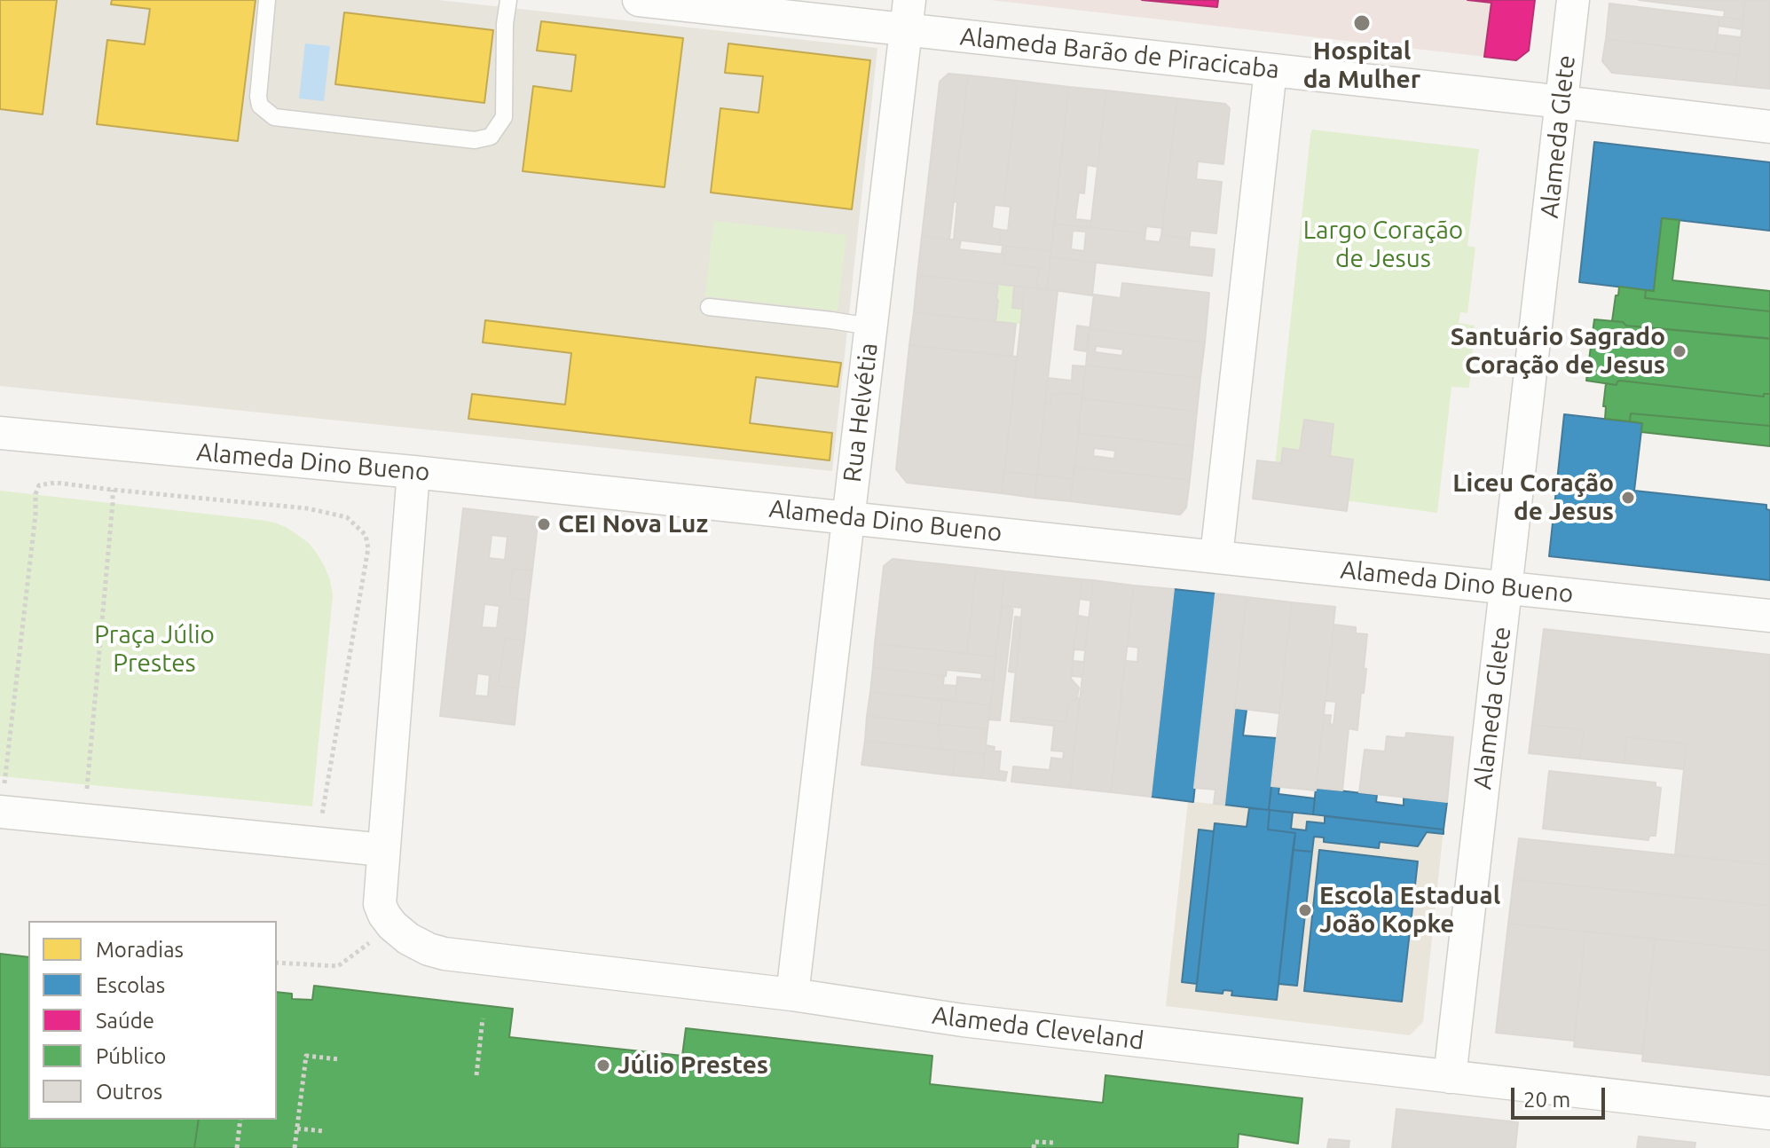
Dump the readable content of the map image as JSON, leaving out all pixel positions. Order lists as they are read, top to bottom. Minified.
{"streets":{"street":["Alameda Barão de Piracicaba","Alameda Glete","Rua Helvétia","Alameda Dino Bueno","Alameda Cleveland"]},"crossings":[["Alameda Barão de Piracicaba","Alameda Glete"],["Alameda Barão de Piracicaba","Rua Helvétia"],["Alameda Glete","Alameda Dino Bueno"],["Alameda Glete","Alameda Cleveland"],["Rua Helvétia","Alameda Dino Bueno"],["Rua Helvétia","Alameda Cleveland"]],"parks":["Largo Coração de Jesus","Praça Júlio Prestes"],"places":["Hospital da Mulher","Santuário Sagrado Coração de Jesus","Liceu Coração de Jesus","CEI Nova Luz","Escola Estadual João Kopke","Júlio Prestes"],"legend":["Moradias","Escolas","Saúde","Público","Outros"],"scale_bar":"20 m"}
